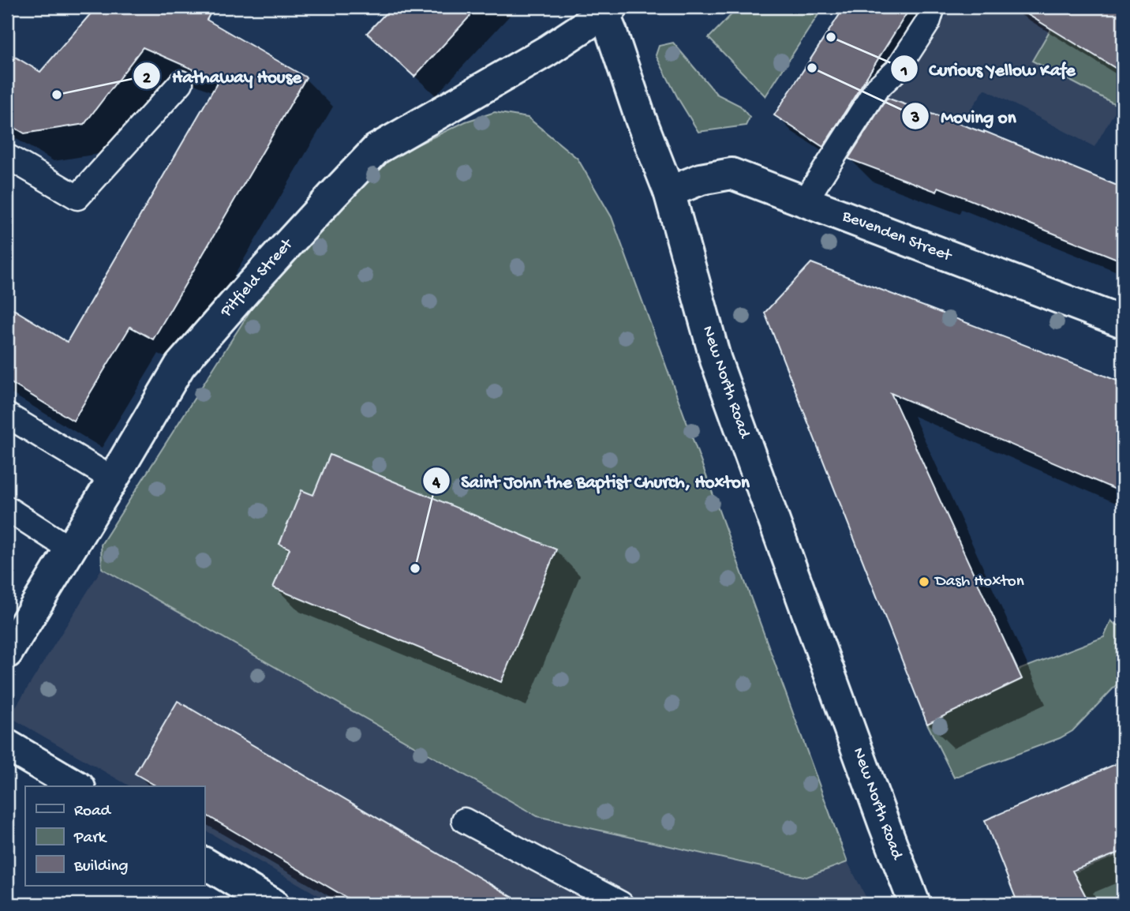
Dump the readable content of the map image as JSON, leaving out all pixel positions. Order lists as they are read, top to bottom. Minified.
{"streets":{"street":["Bevenden Street","Pitfield Street","New North Road"]},"crossings":[["Bevenden Street","New North Road"],["Pitfield Street","New North Road"]],"places":["Curious Yellow Kafe","Moving on","Hathaway House","Saint John the Baptist Church, Hoxton","Dash Hoxton"],"legend":["Road","Park","Building"]}
